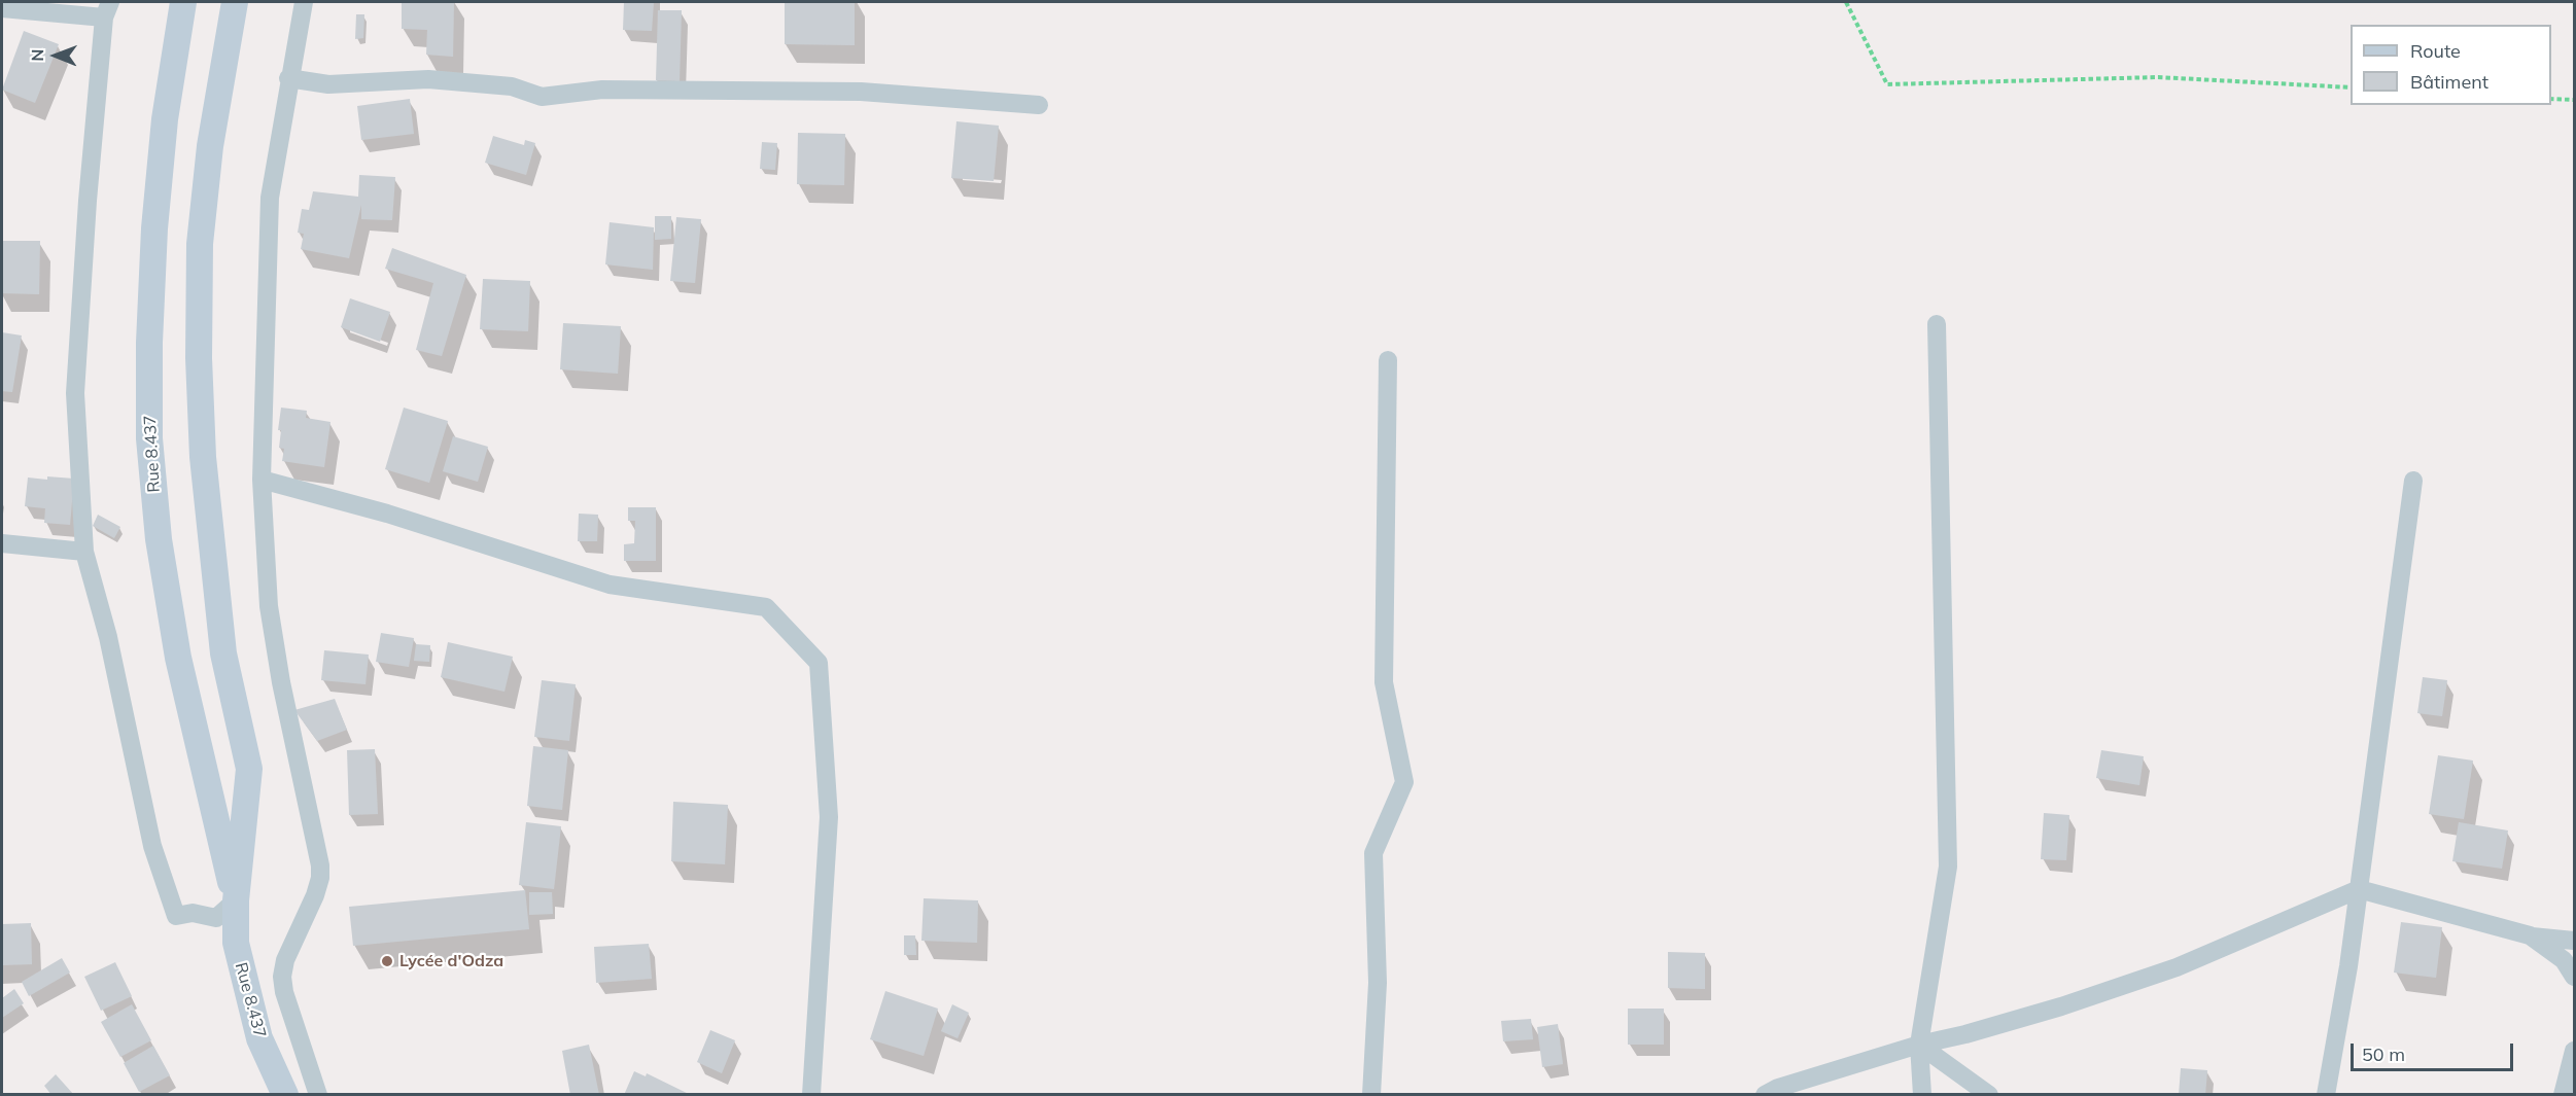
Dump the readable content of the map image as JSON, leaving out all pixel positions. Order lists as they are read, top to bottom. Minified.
{"streets":{"main road":["Rue 8.437"]},"places":["Lycée d'Odza"],"legend":["Route","Bâtiment"],"scale_bar":"50 m","north":"left"}
